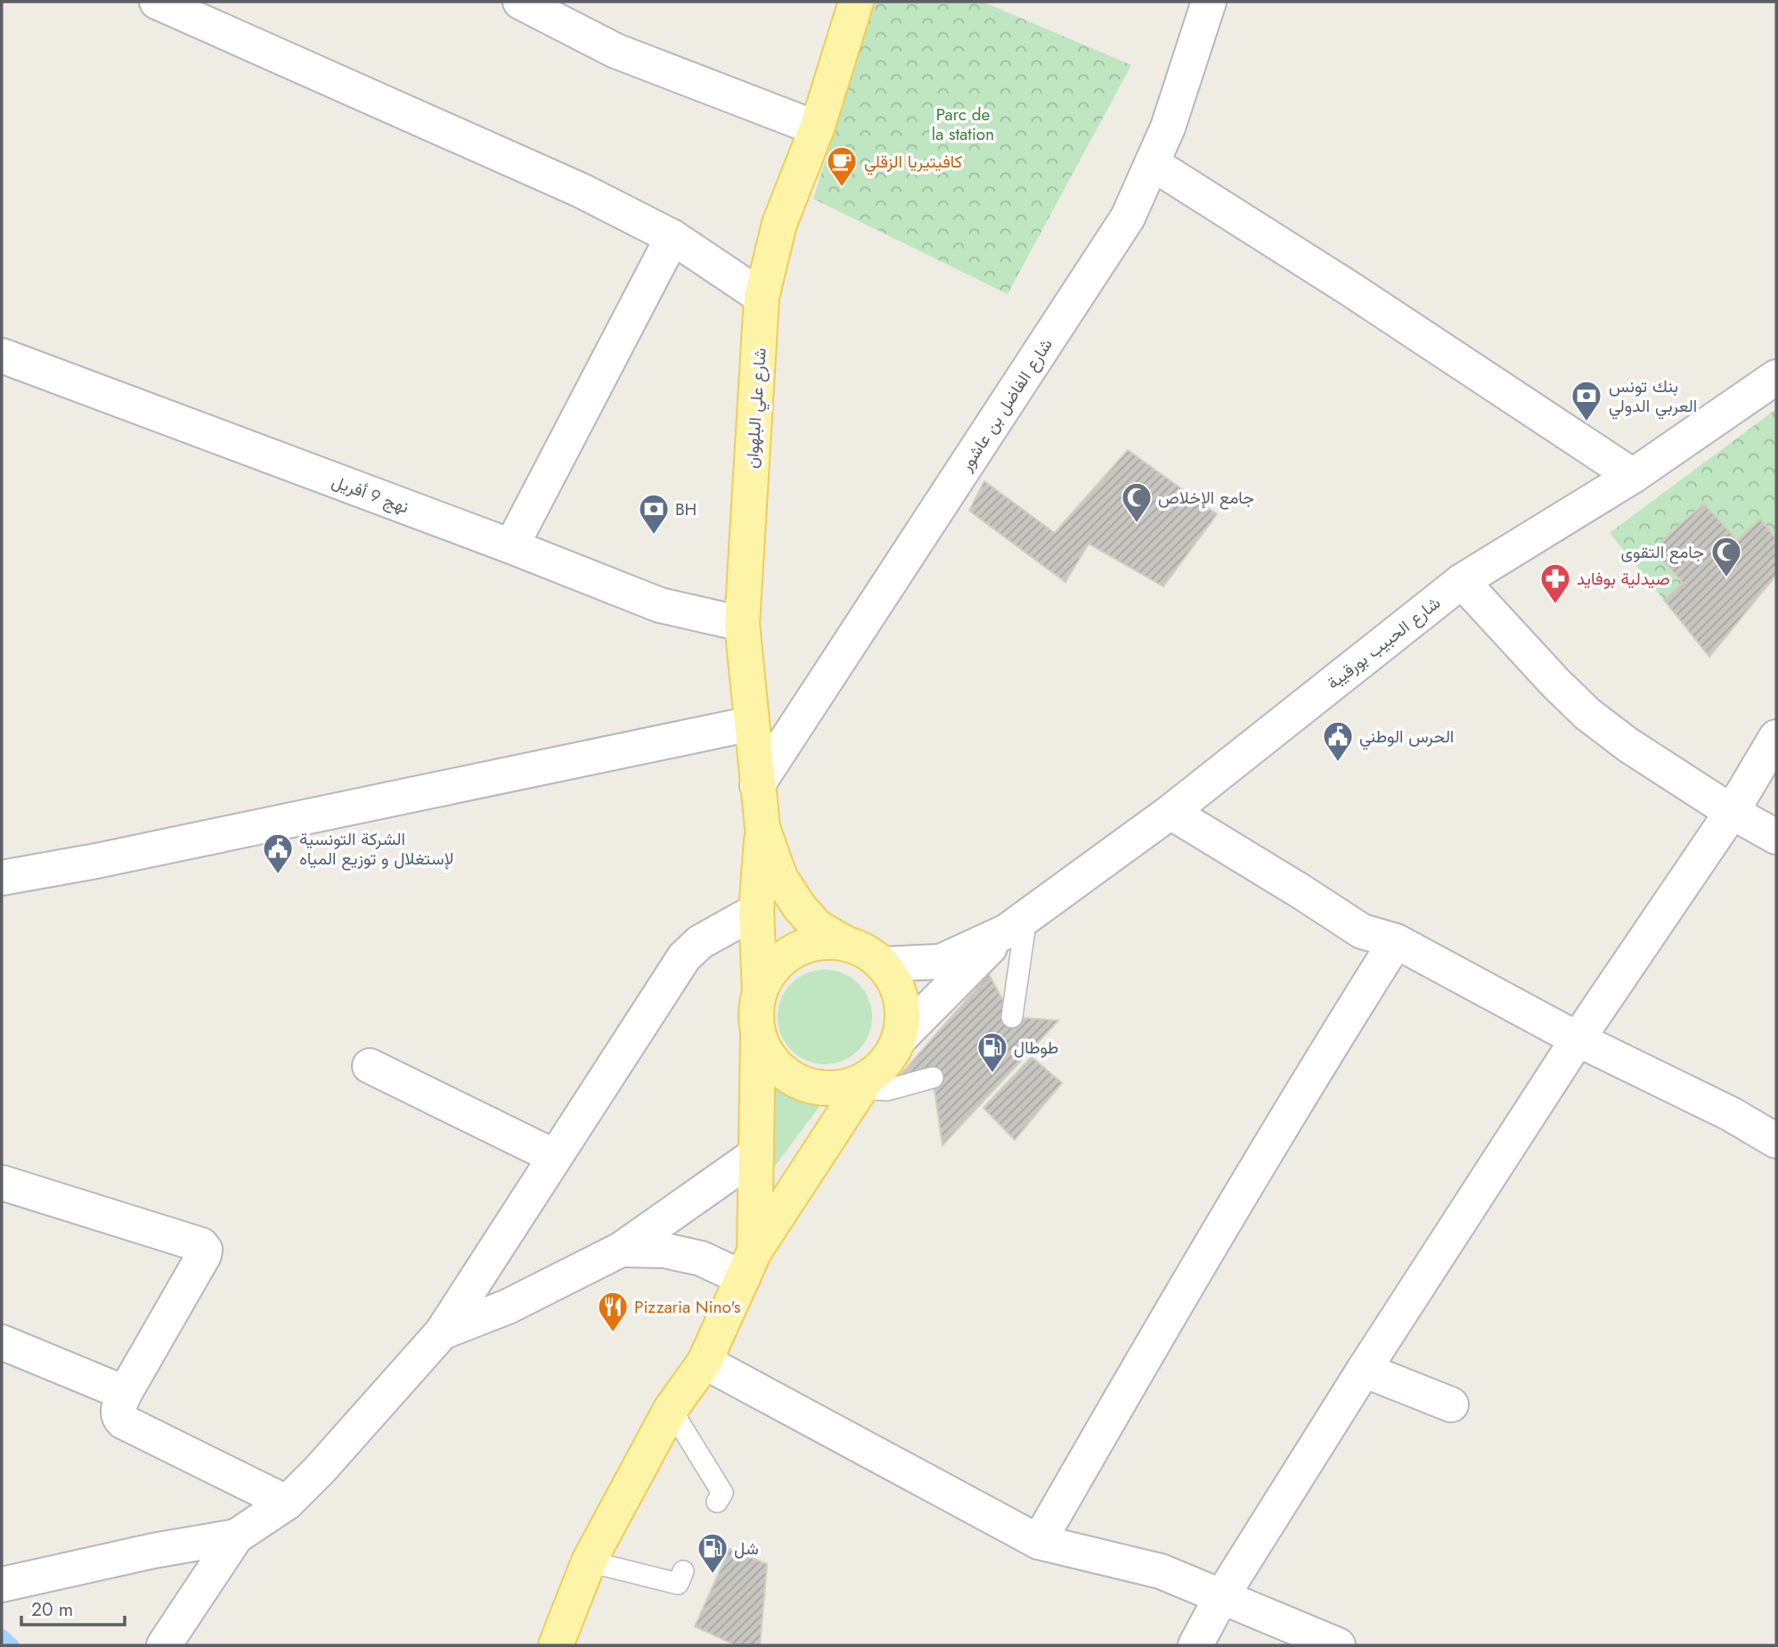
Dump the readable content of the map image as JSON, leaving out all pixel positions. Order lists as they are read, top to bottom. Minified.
{"streets":{"main road":["شارع علي البلهوان"],"street":["شارع الفاضل بن عاشور","نهج 9 أفريل","شارع الحبيب بورقيبة"]},"crossings":[["شارع الفاضل بن عاشور","شارع علي البلهوان"],["شارع علي البلهوان","نهج 9 أفريل"]],"parks":["Parc de la station"],"places":{"cafe":["كافيتيريا الزقلي"],"bank":["بنك تونس العربي الدولي","BH"],"mosque":["جامع الإخلاص","جامع التقوى"],"pharmacy":["صيدلية بوفايد"],"public building":["الحرس الوطني","الشركة التونسية لإستغلال و توزيع المياه"],"fuel station":["طوطال","شل"],"restaurant":["Pizzaria Nino's"]},"scale_bar":"20 m"}
